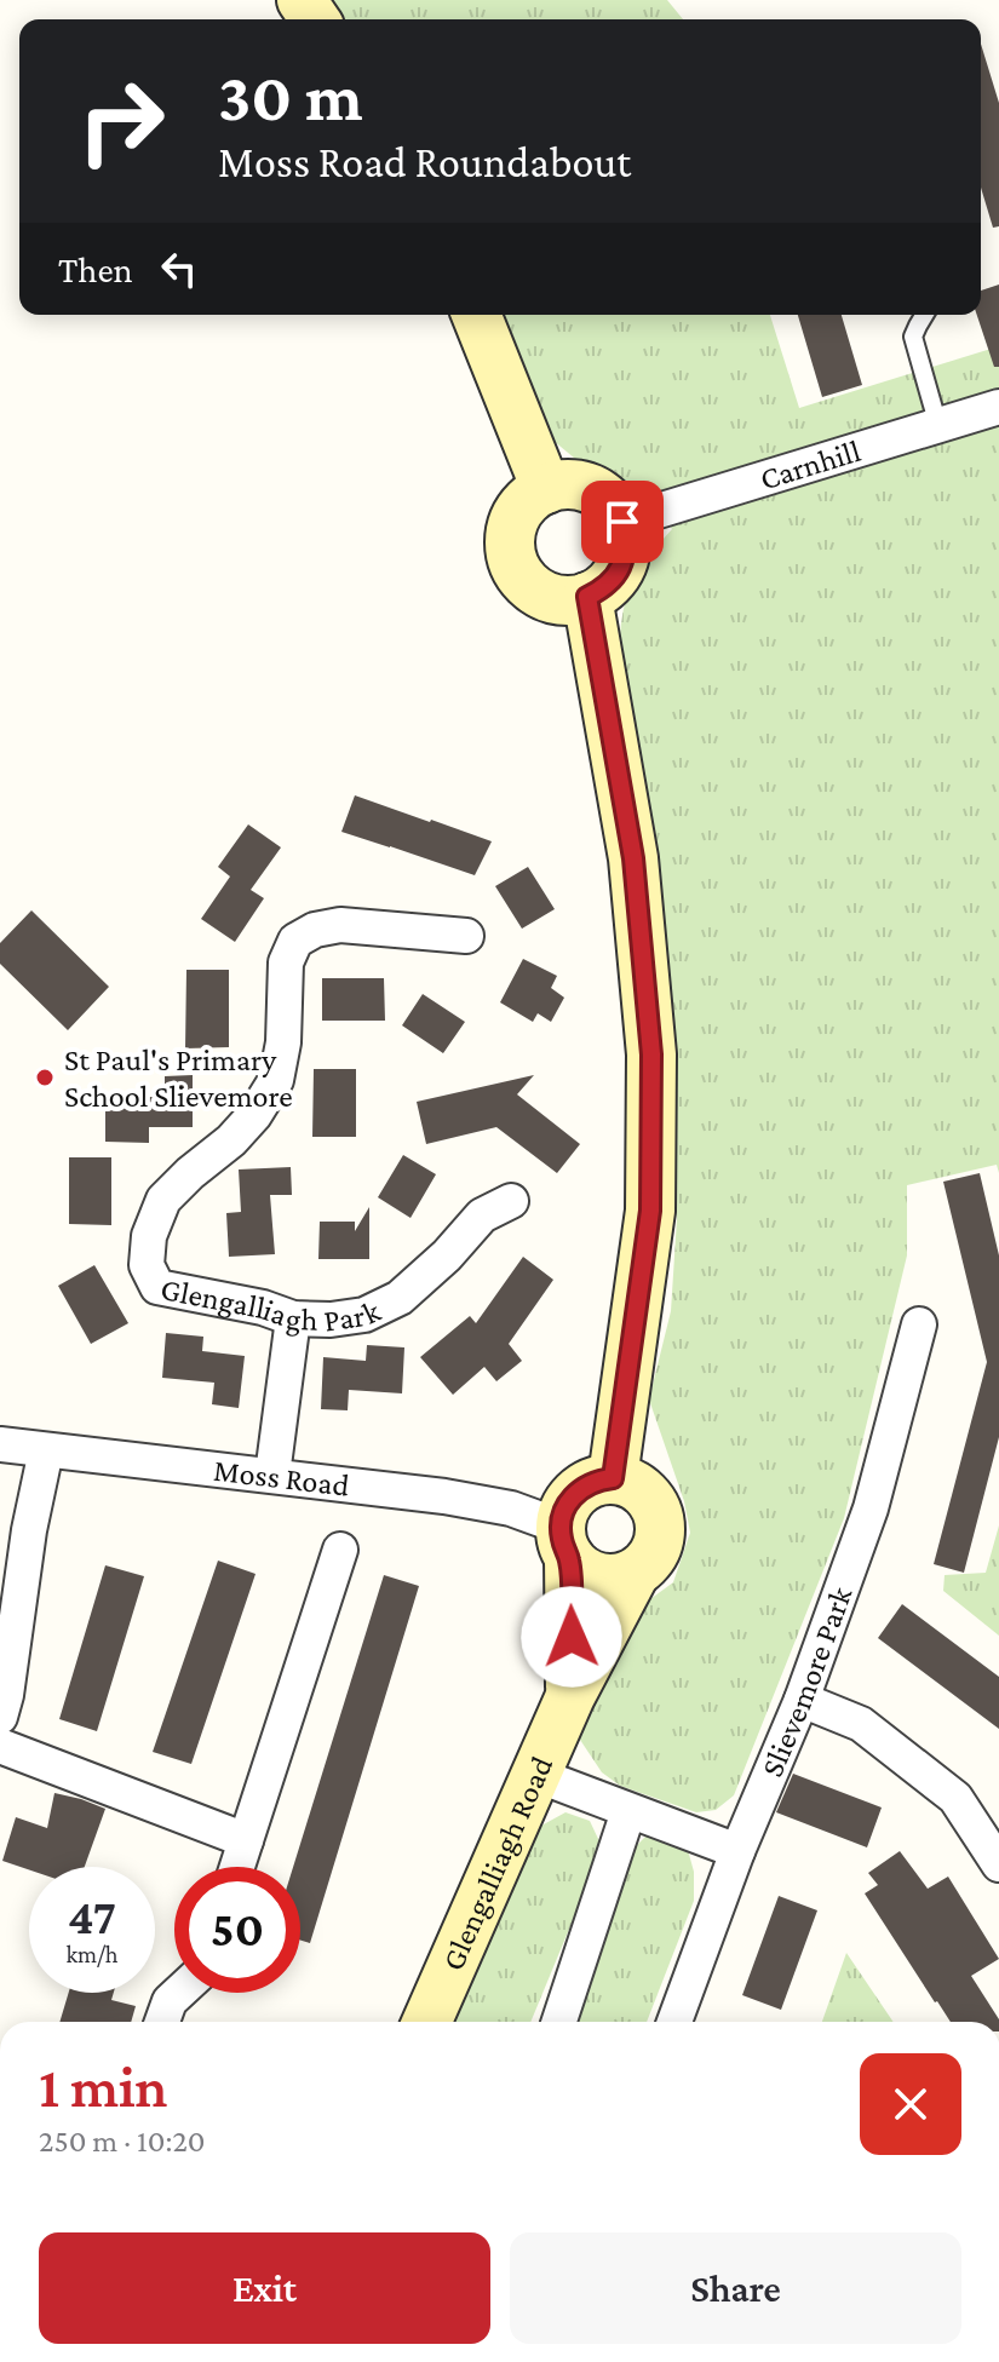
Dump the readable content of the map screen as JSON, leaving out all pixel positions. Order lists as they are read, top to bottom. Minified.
{"streets":{"main road":["Glengalliagh Road"],"street":["Carnhill","Glengalliagh Park","Moss Road","Slievemore Park"]},"crossings":[["Moss Road","Glengalliagh Road"]],"places":["St Paul's Primary School Slievemore"],"page":{"turn":["30 m","Moss Road Roundabout"],"then":"Then","speed":"47 km/h","limit":"50","heading":["1 min","250 m · 10:20"],"buttons":["Exit","Share"]}}
